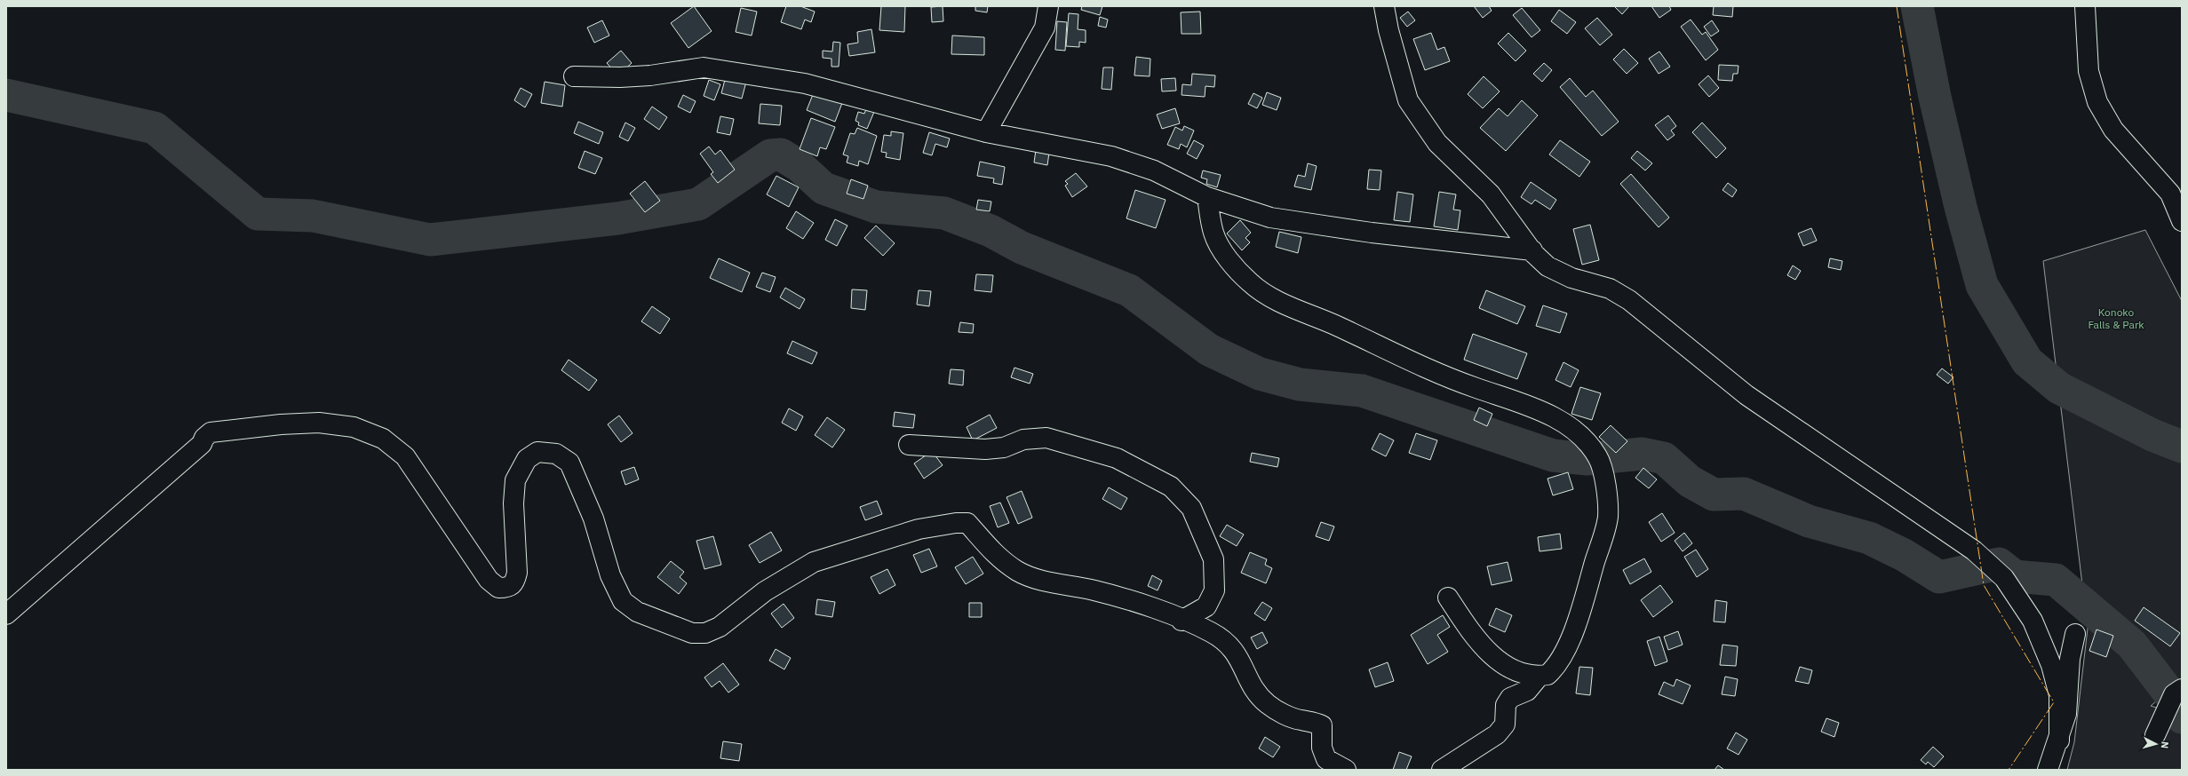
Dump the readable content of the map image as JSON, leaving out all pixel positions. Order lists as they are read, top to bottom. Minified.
{"parks":["Konoko Falls & Park"],"north":"right"}
